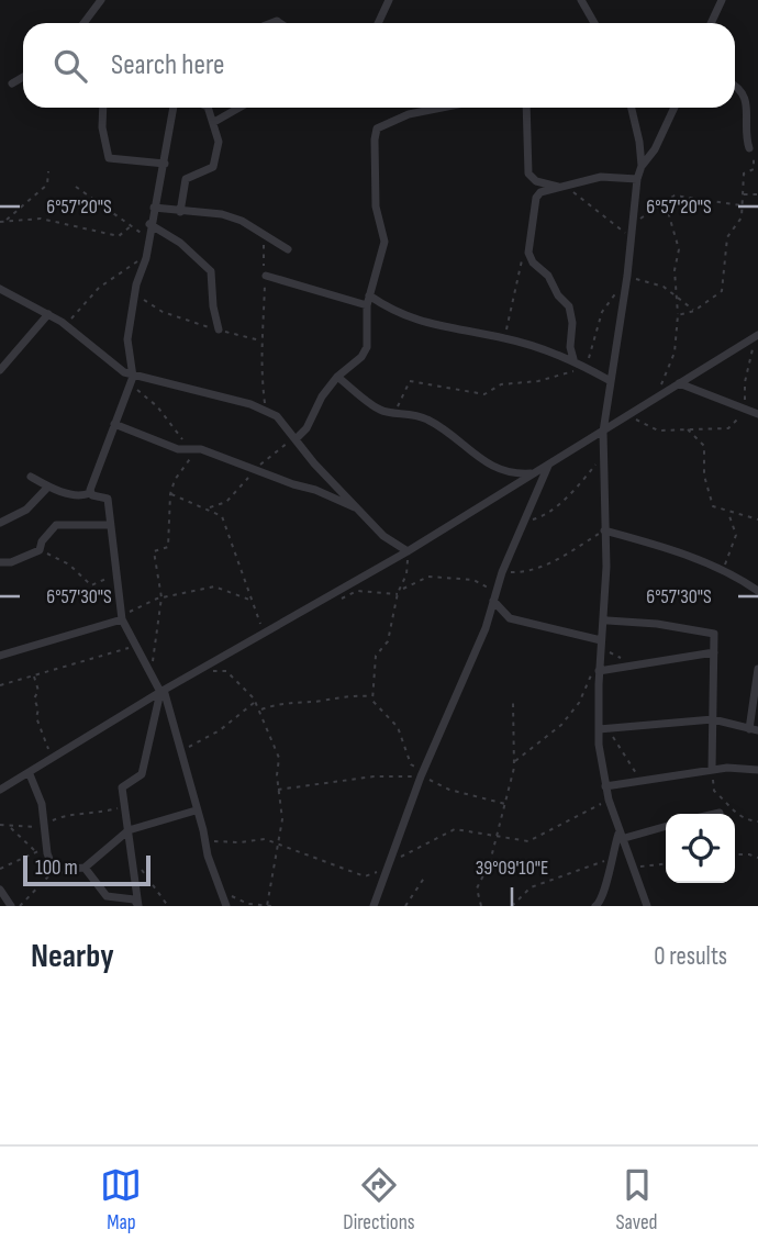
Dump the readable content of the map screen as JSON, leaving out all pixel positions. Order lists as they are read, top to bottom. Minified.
{"scale_bar":"100 m","page":{"search":"Search here","scale":"100 m","heading":["Nearby","0 results"],"nav":["Map","Directions","Saved"]},"coordinates":["6°57'20\"S","6°57'30\"S","39°09'10\"E"]}
